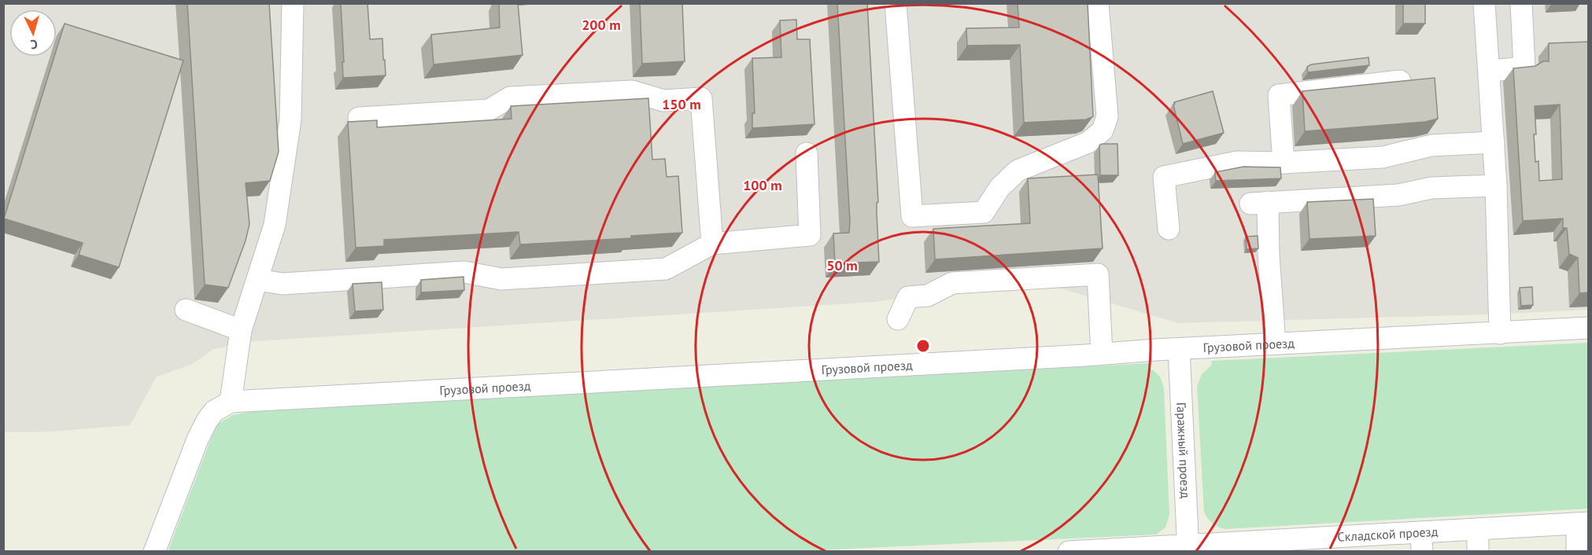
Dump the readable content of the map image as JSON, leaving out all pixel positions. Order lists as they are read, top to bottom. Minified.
{"streets":{"street":["Грузовой проезд","Гаражный проезд","Складской проезд"]},"crossings":[["Грузовой проезд","Гаражный проезд"],["Гаражный проезд","Складской проезд"]],"north":"bottom","rings":["200 m","150 m","100 m","50 m"]}
